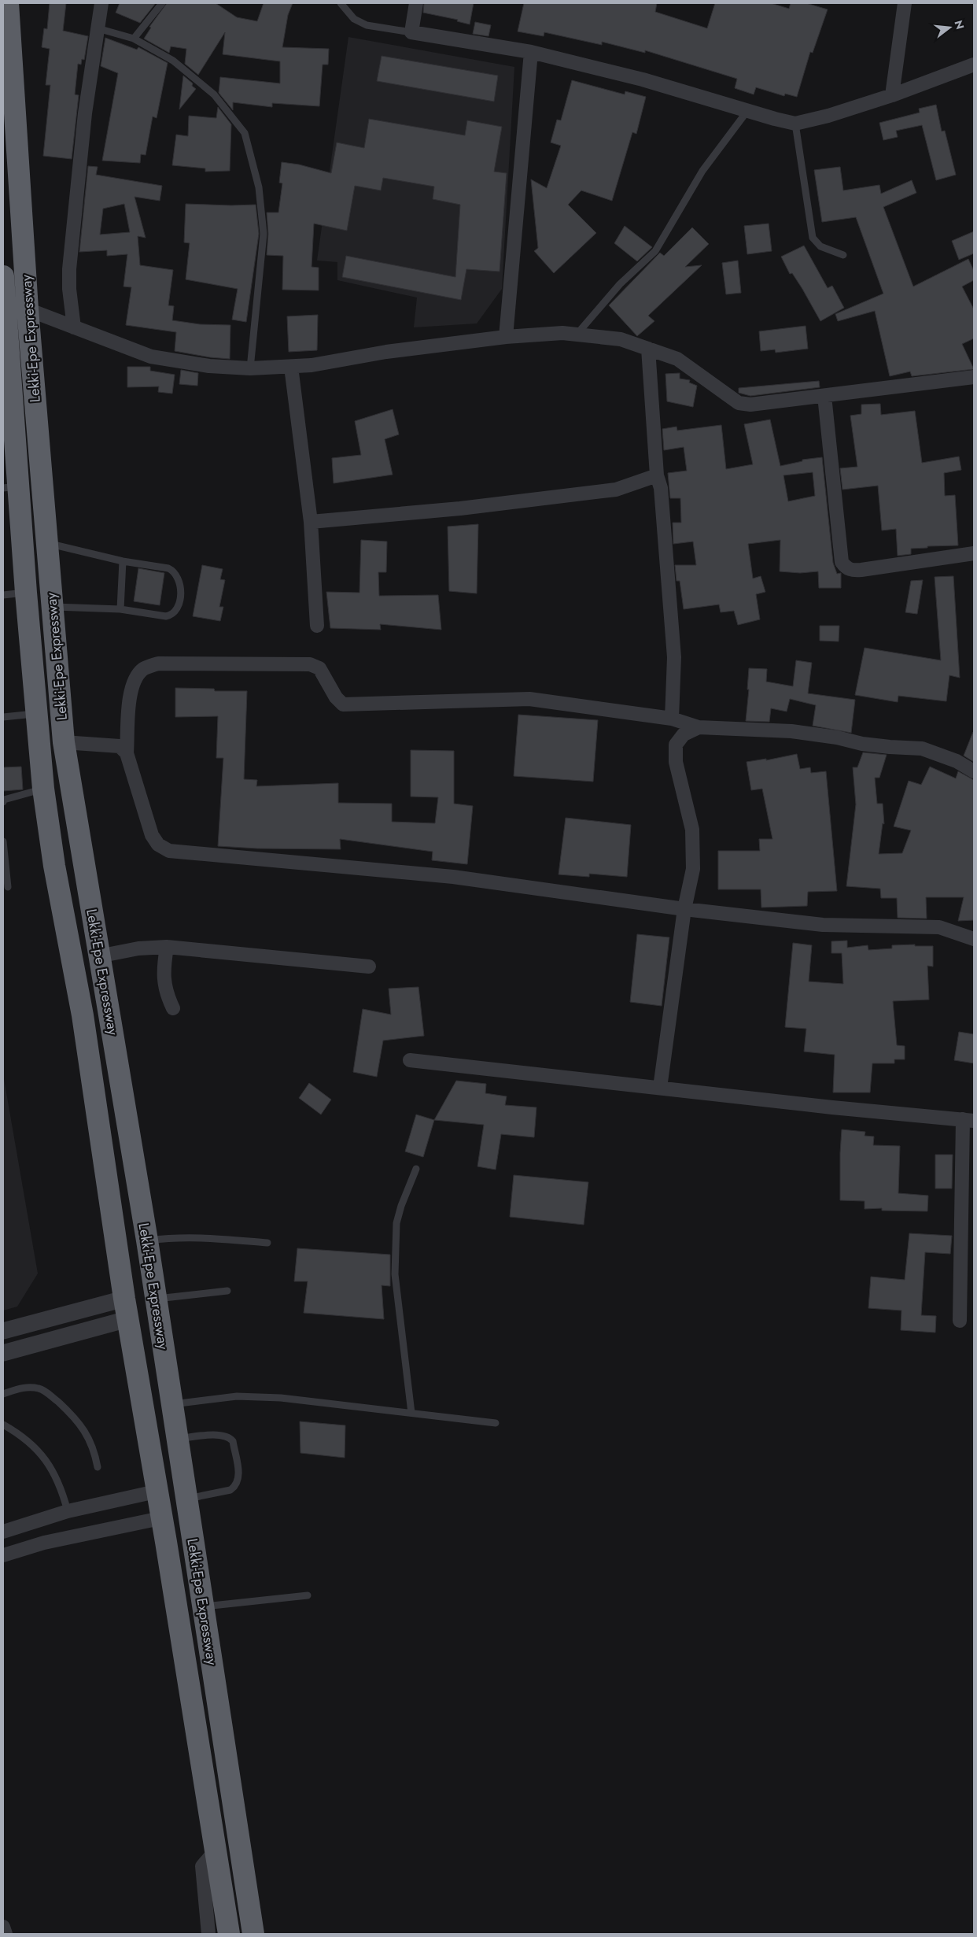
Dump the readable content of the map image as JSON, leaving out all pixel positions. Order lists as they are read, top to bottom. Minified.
{"streets":{"highway":["Lekki-Epe Expressway"]},"north":"right"}
